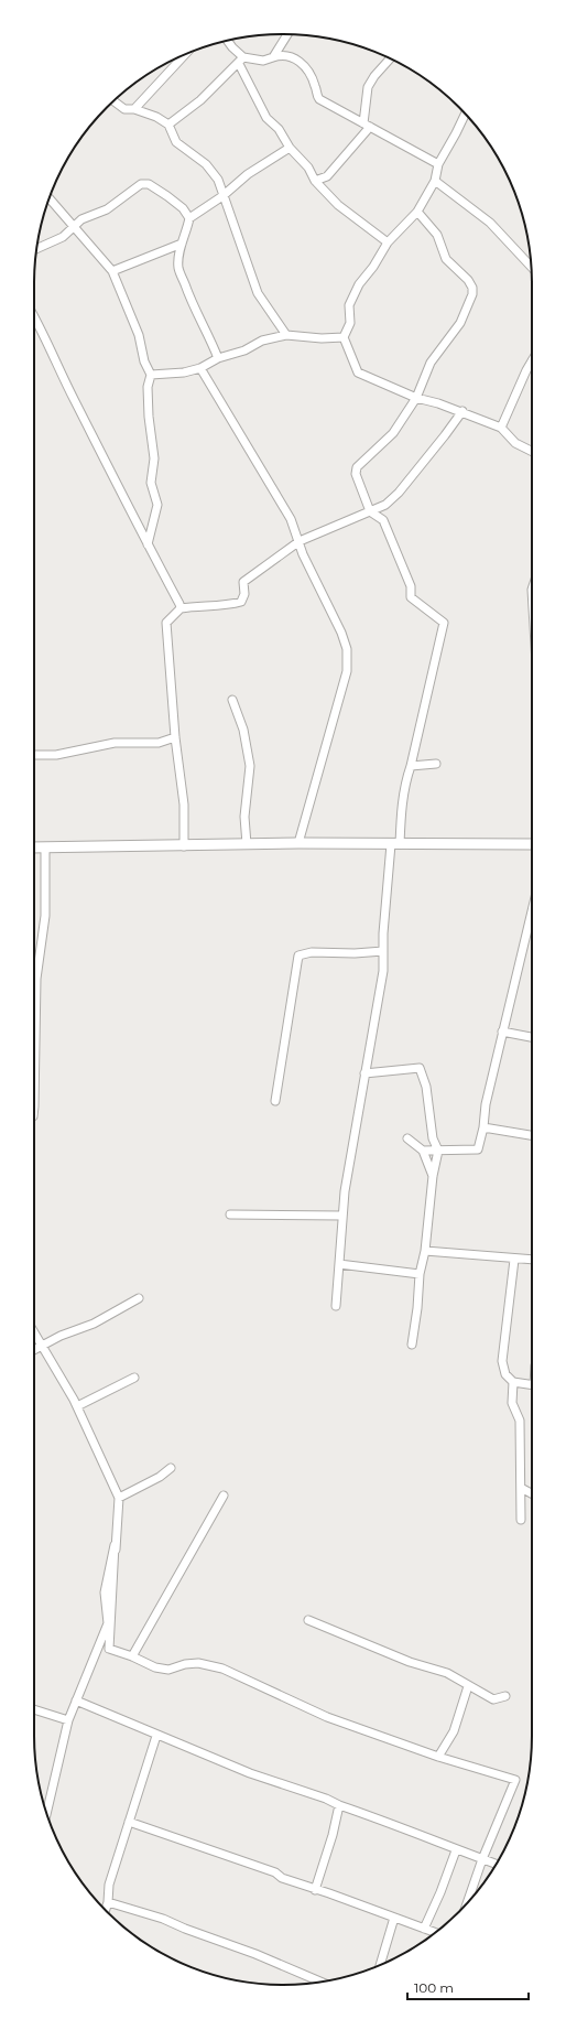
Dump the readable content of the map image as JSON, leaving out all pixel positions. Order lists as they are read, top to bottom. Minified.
{"scale_bar":"100 m"}
